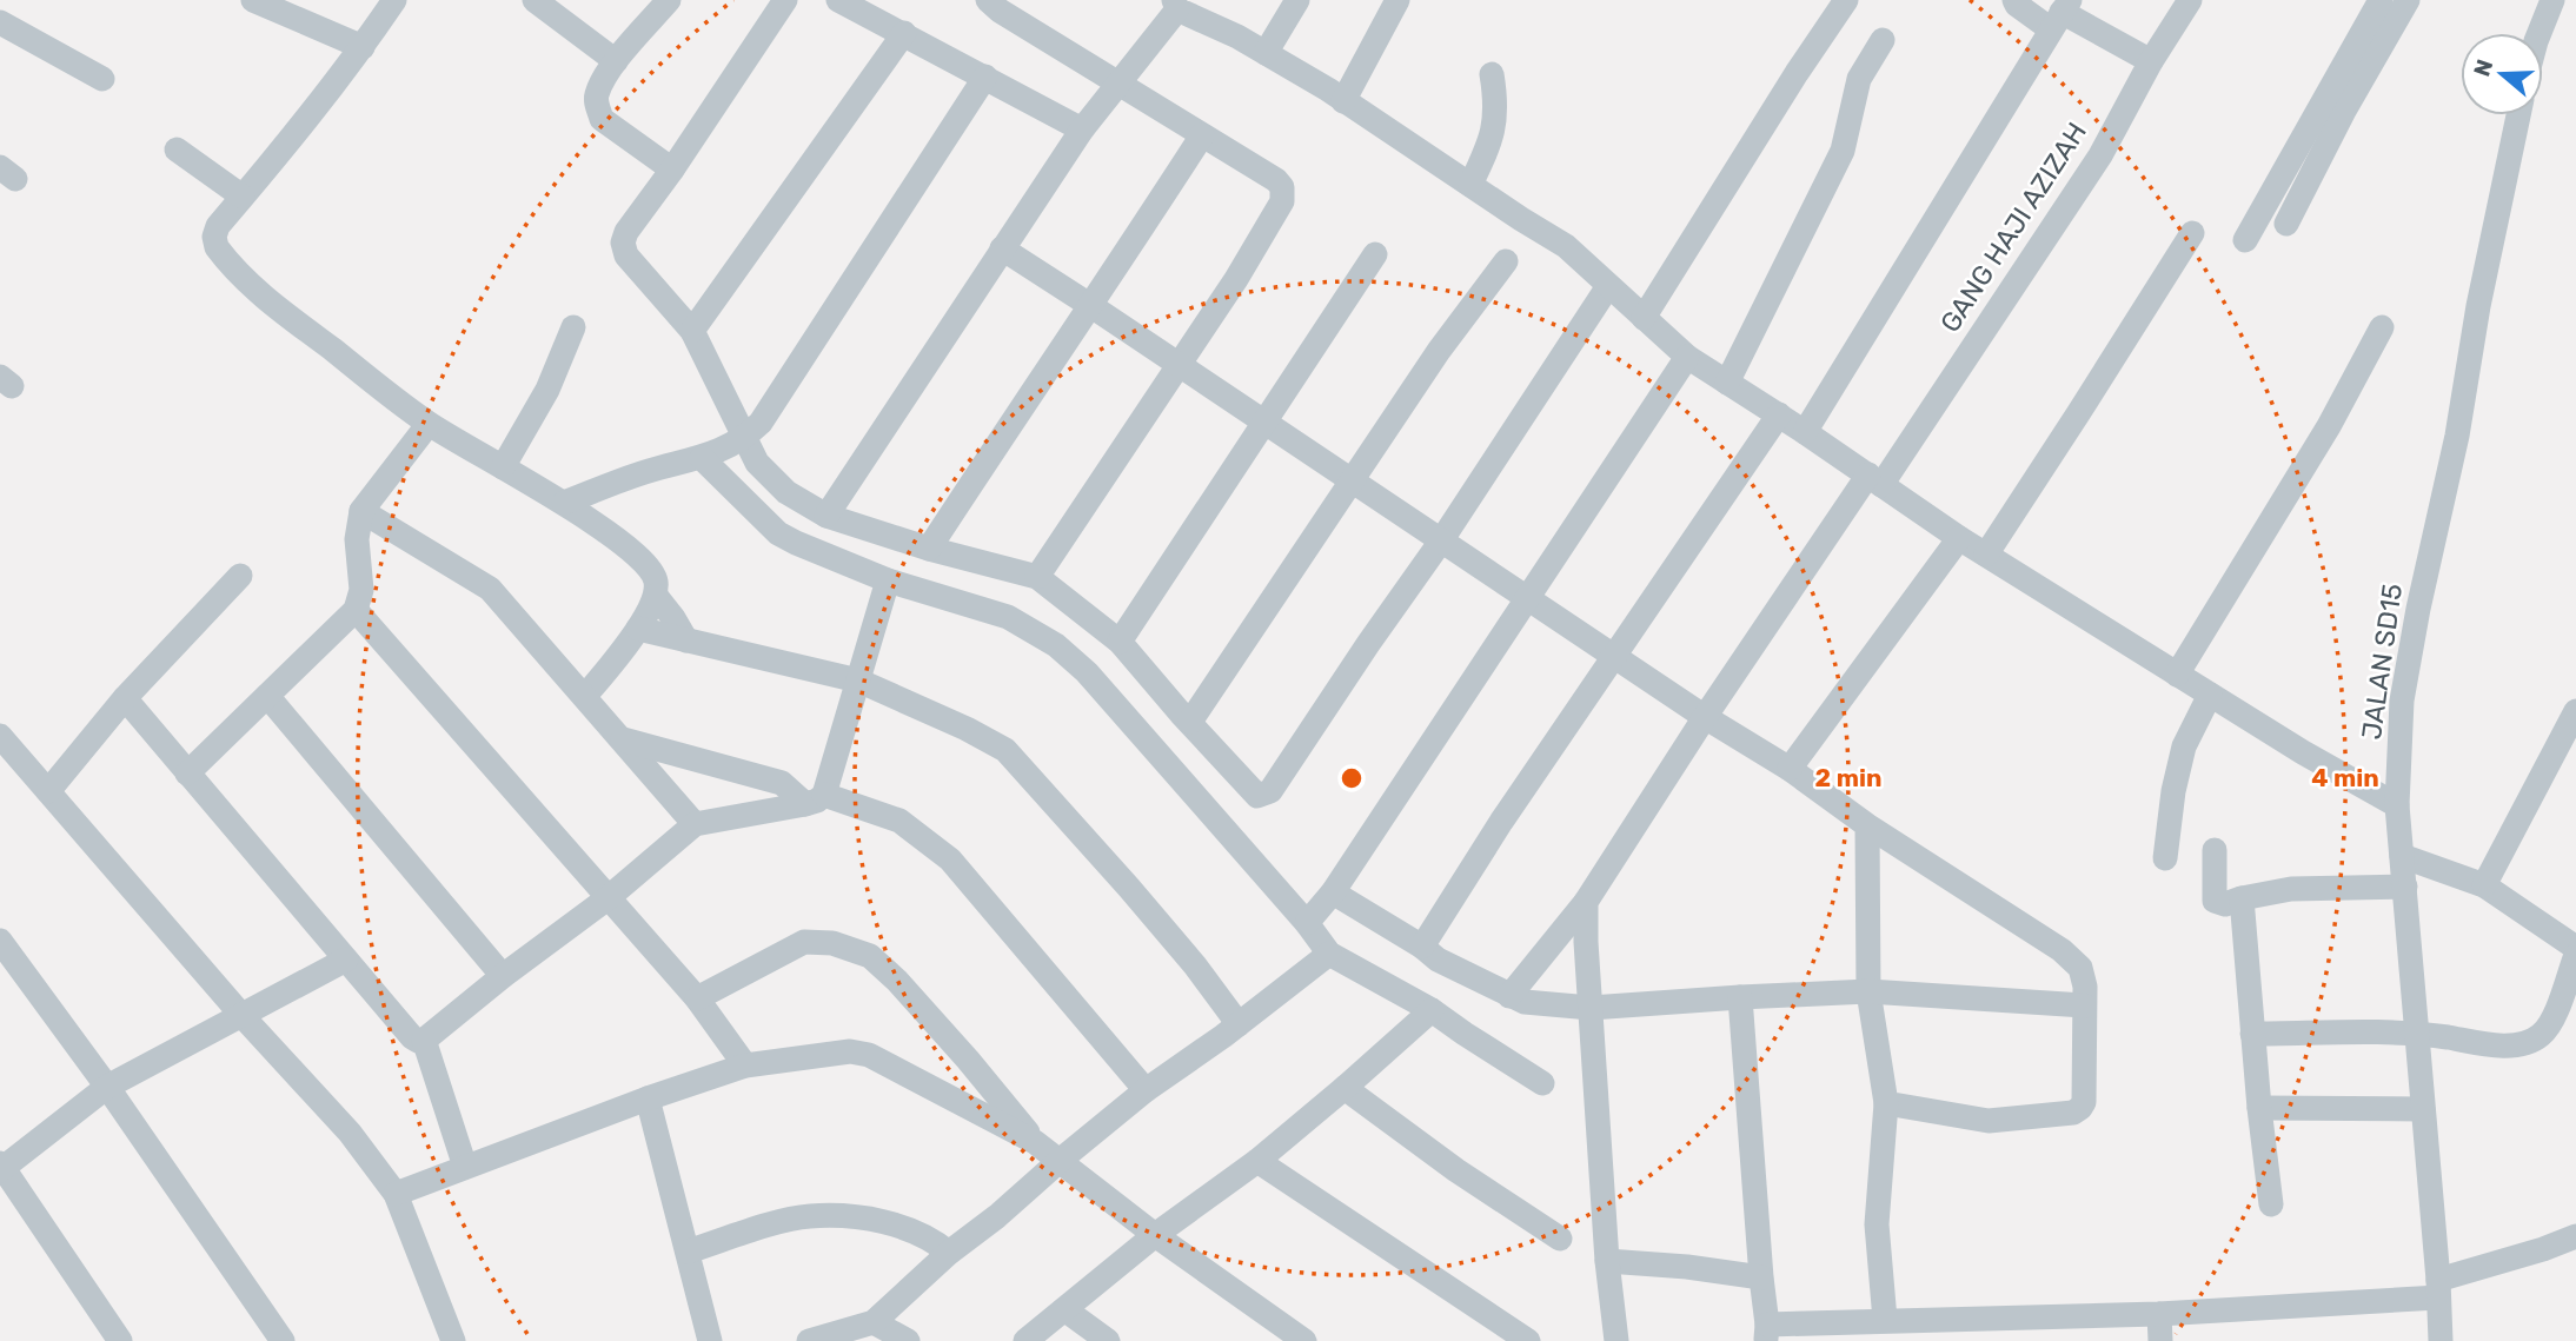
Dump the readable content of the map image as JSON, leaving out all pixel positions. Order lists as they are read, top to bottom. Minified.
{"streets":{"street":["GANG HAJI AZIZAH","JALAN SD15"]},"north":"left","rings":["2 min","4 min"]}
